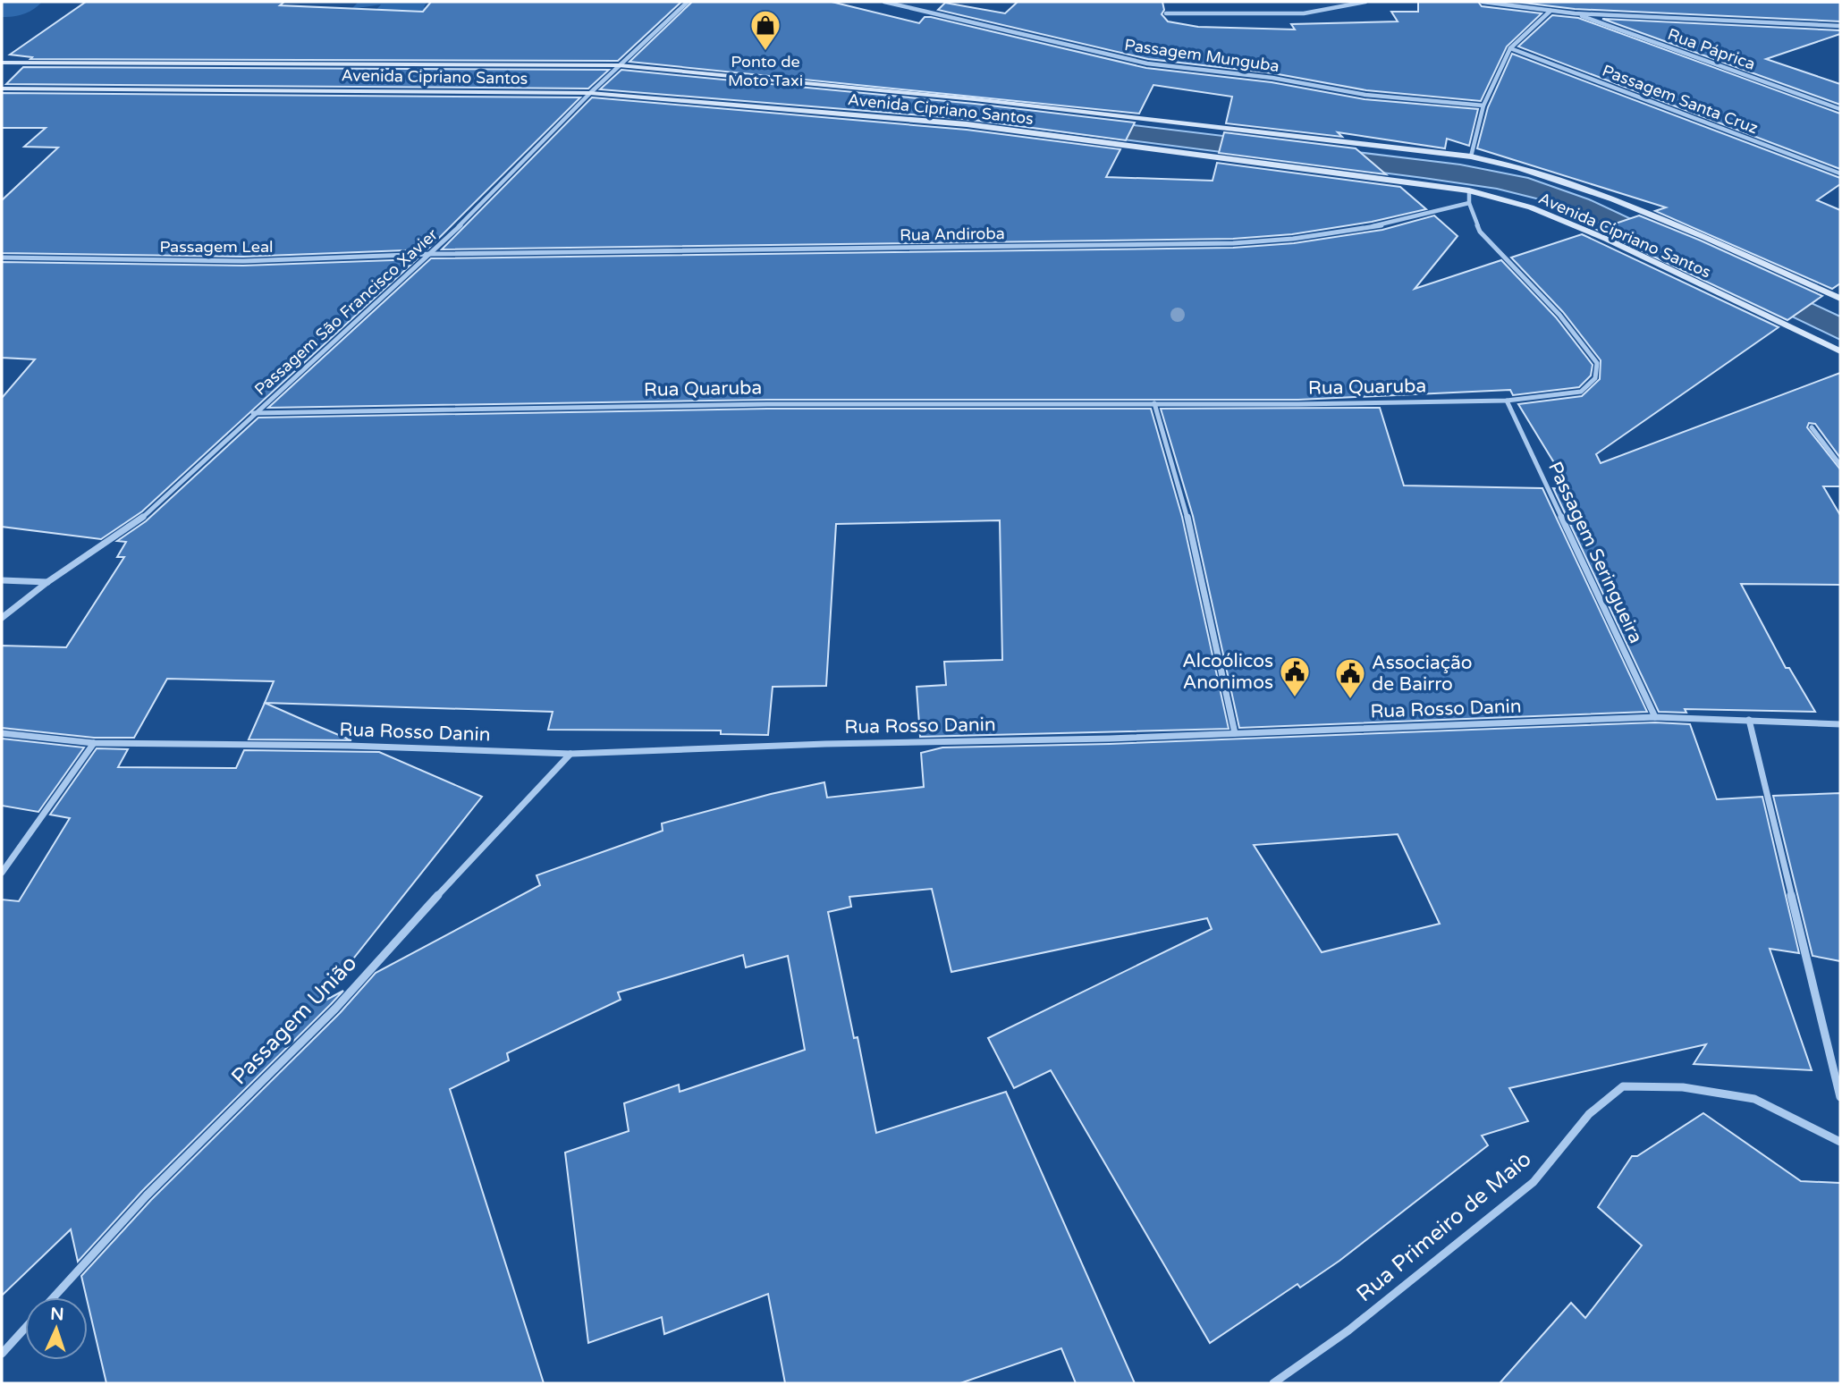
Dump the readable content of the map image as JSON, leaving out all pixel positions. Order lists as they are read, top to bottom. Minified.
{"streets":{"street":["Rua Páprica","Passagem Munguba","Avenida Cipriano Santos","Passagem Santa Cruz","Rua Andiroba","Passagem Leal","Passagem São Francisco Xavier","Rua Quaruba","Passagem Seringueira","Rua Rosso Danin","Passagem União","Rua Primeiro de Maio"]},"crossings":[["Avenida Cipriano Santos","Passagem São Francisco Xavier"],["Rua Andiroba","Passagem Leal"],["Rua Andiroba","Passagem São Francisco Xavier"],["Rua Andiroba","Rua Quaruba"],["Passagem Leal","Passagem São Francisco Xavier"],["Passagem São Francisco Xavier","Rua Quaruba"],["Rua Quaruba","Passagem Seringueira"],["Passagem Seringueira","Rua Rosso Danin"],["Rua Rosso Danin","Passagem União"]],"places":{"shop":["Ponto de Moto Taxi"],"public building":["Alcoólicos Anonimos","Associação de Bairro"]},"north":"top"}
